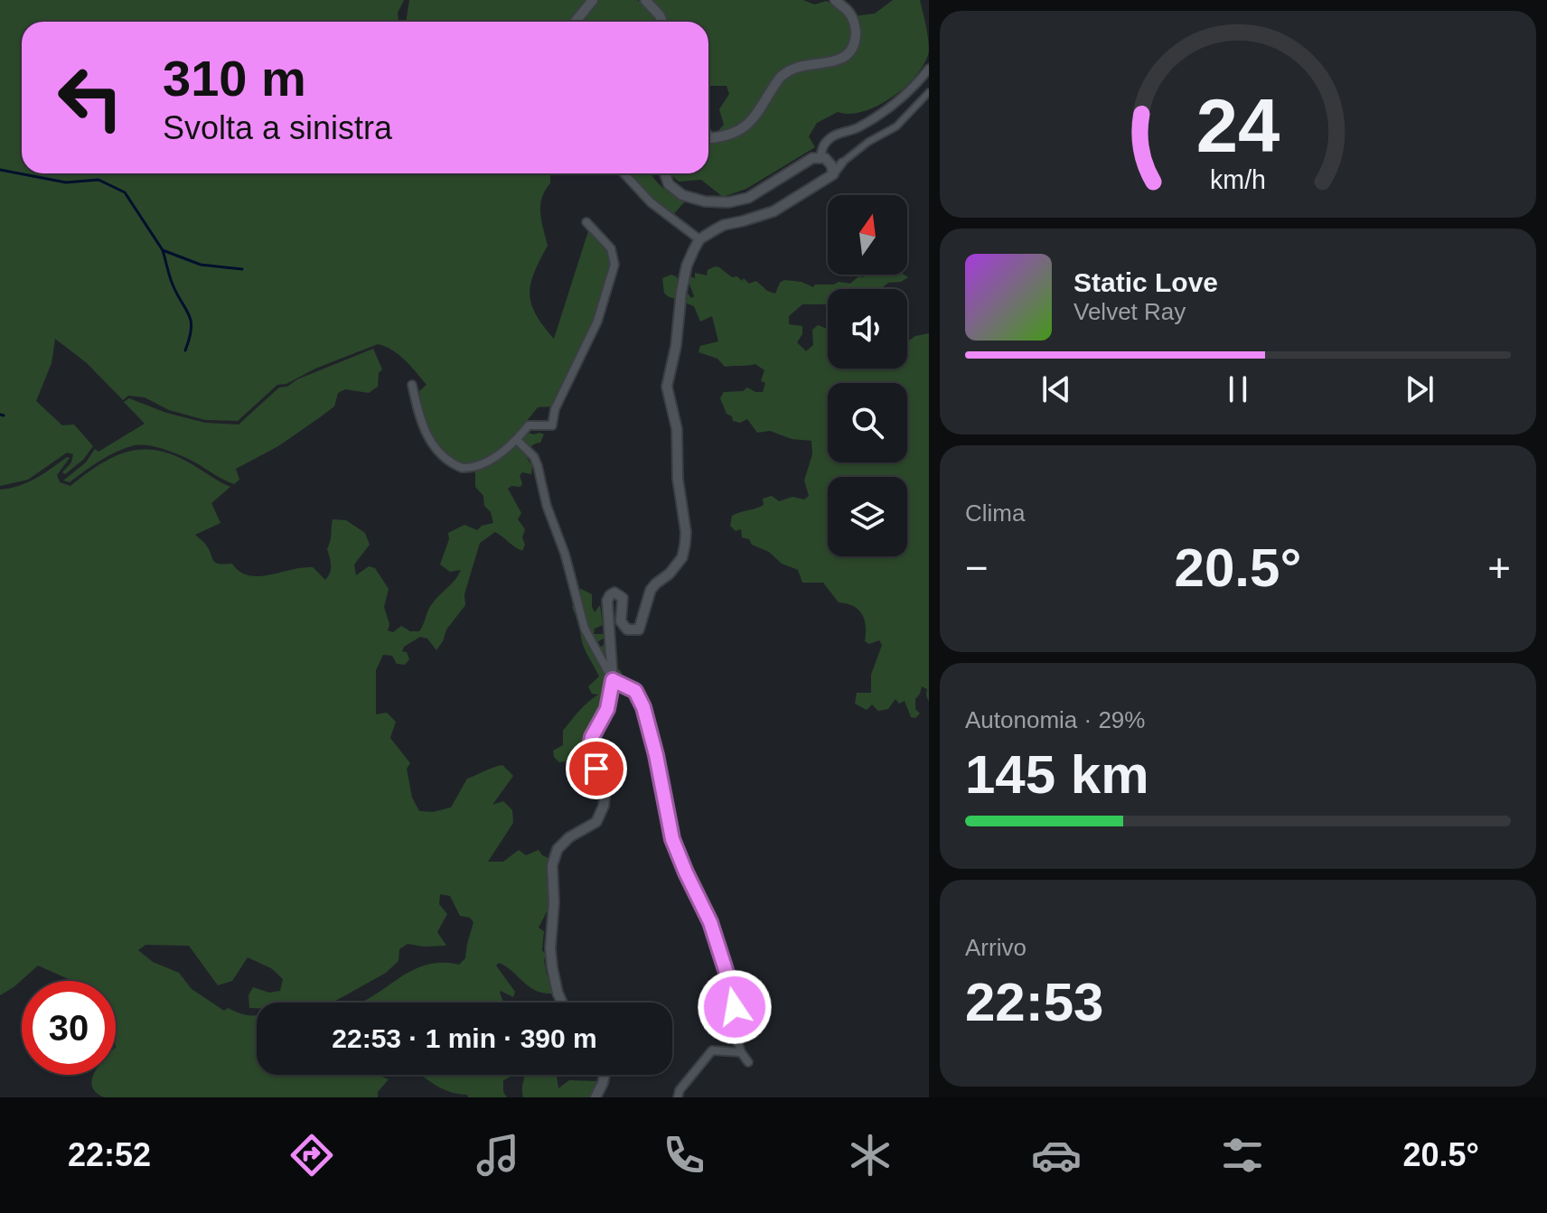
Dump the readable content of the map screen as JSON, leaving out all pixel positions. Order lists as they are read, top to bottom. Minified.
{"north":"top","page":{"turn":["310 m","Svolta a sinistra"],"song":["Static Love","Velvet Ray"],"tile":["Clima",["Autonomia · 29%","145 km"],["Arrivo","22:53"]],"heat":["−","20.5°","+"],"limit":"30","trip":"22:53 · 1 min · 390 m","tabs":["22:52","20.5°"],"gauge":["24","km/h"]}}
